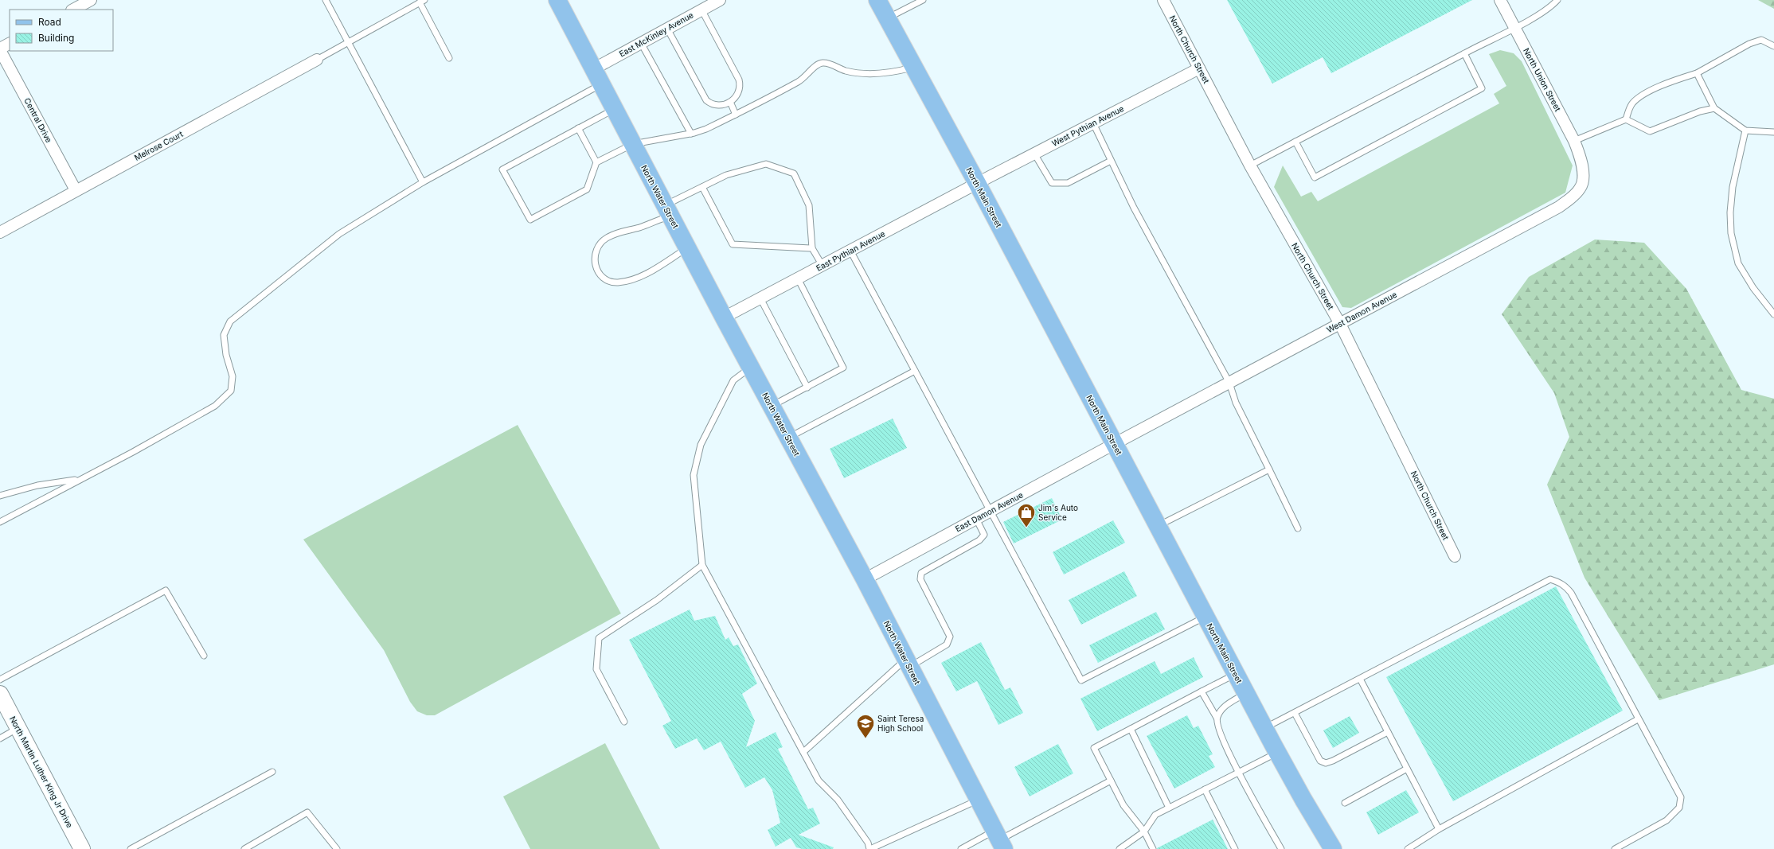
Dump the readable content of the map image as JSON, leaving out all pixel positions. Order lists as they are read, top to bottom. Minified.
{"streets":{"main road":["North Water Street","North Main Street"],"street":["East McKinley Avenue","North Church Street","North Union Street","Central Drive","West Pythian Avenue","Melrose Court","East Pythian Avenue","West Damon Avenue","East Damon Avenue","North Martin Luther King Jr Drive"]},"crossings":[["East McKinley Avenue","North Water Street"],["North Church Street","West Pythian Avenue"],["North Church Street","West Damon Avenue"],["North Union Street","West Damon Avenue"],["Central Drive","Melrose Court"],["West Pythian Avenue","North Main Street"],["West Pythian Avenue","East Pythian Avenue"],["North Water Street","East Pythian Avenue"],["North Water Street","East Damon Avenue"],["North Main Street","East Pythian Avenue"],["North Main Street","West Damon Avenue"],["North Main Street","East Damon Avenue"],["West Damon Avenue","East Damon Avenue"]],"places":{"shop":["Jim's Auto Service"],"school or university":["Saint Teresa High School"]},"legend":["Road","Building"]}
